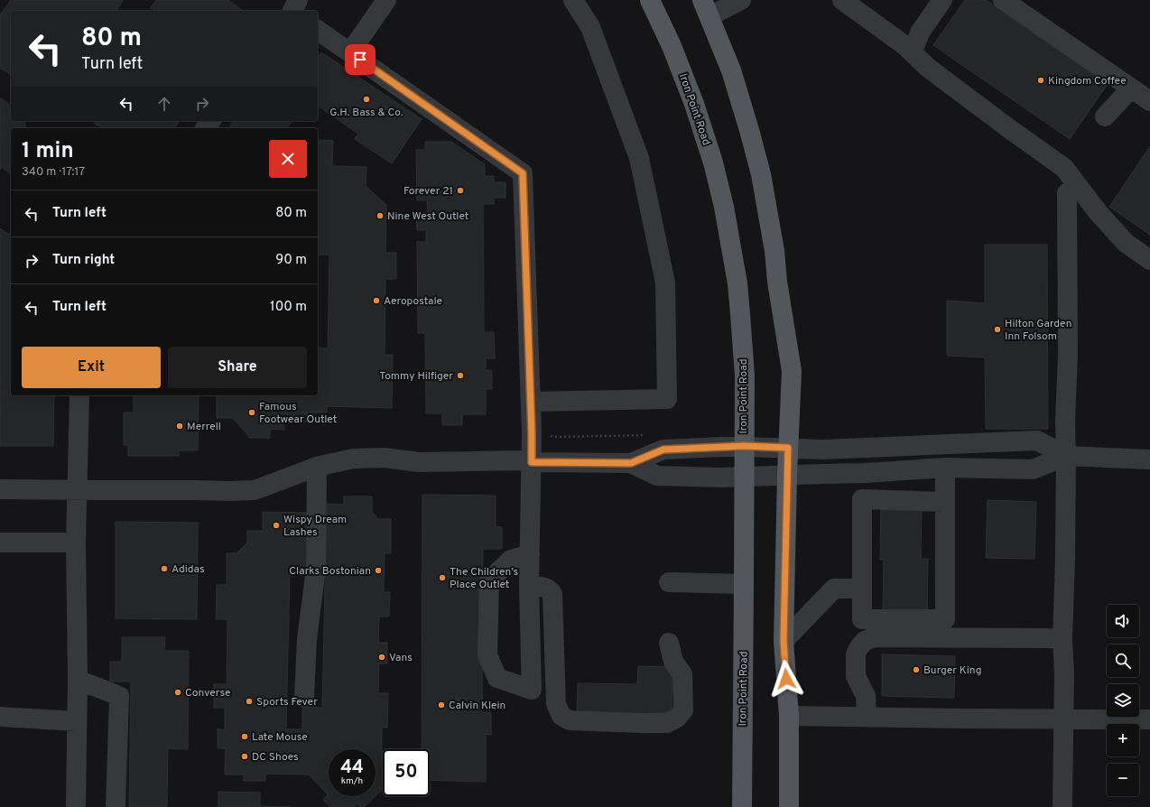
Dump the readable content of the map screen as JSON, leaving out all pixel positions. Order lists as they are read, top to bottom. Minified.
{"streets":{"main road":["Iron Point Road"]},"places":["Kingdom Coffee","G.H. Bass & Co.","Forever 21","Nine West Outlet","Aeropostale","Hilton Garden Inn Folsom","Tommy Hilfiger","Famous Footwear Outlet","Merrell","Wispy Dream Lashes","Adidas","Clarks Bostonian","The Children’s Place Outlet","Vans","Burger King","Converse","Sports Fever","Calvin Klein","Late Mouse","DC Shoes"],"page":{"turn":["80 m","Turn left"],"heading":["1 min","340 m · 17:17"],"list":[{"name":"Turn left","value":"80 m"},{"name":"Turn right","value":"90 m"},{"name":"Turn left","value":"100 m"}],"buttons":["Exit","Share"],"map_buttons":["+","−"],"speed":"44 km/h","limit":"50"}}
